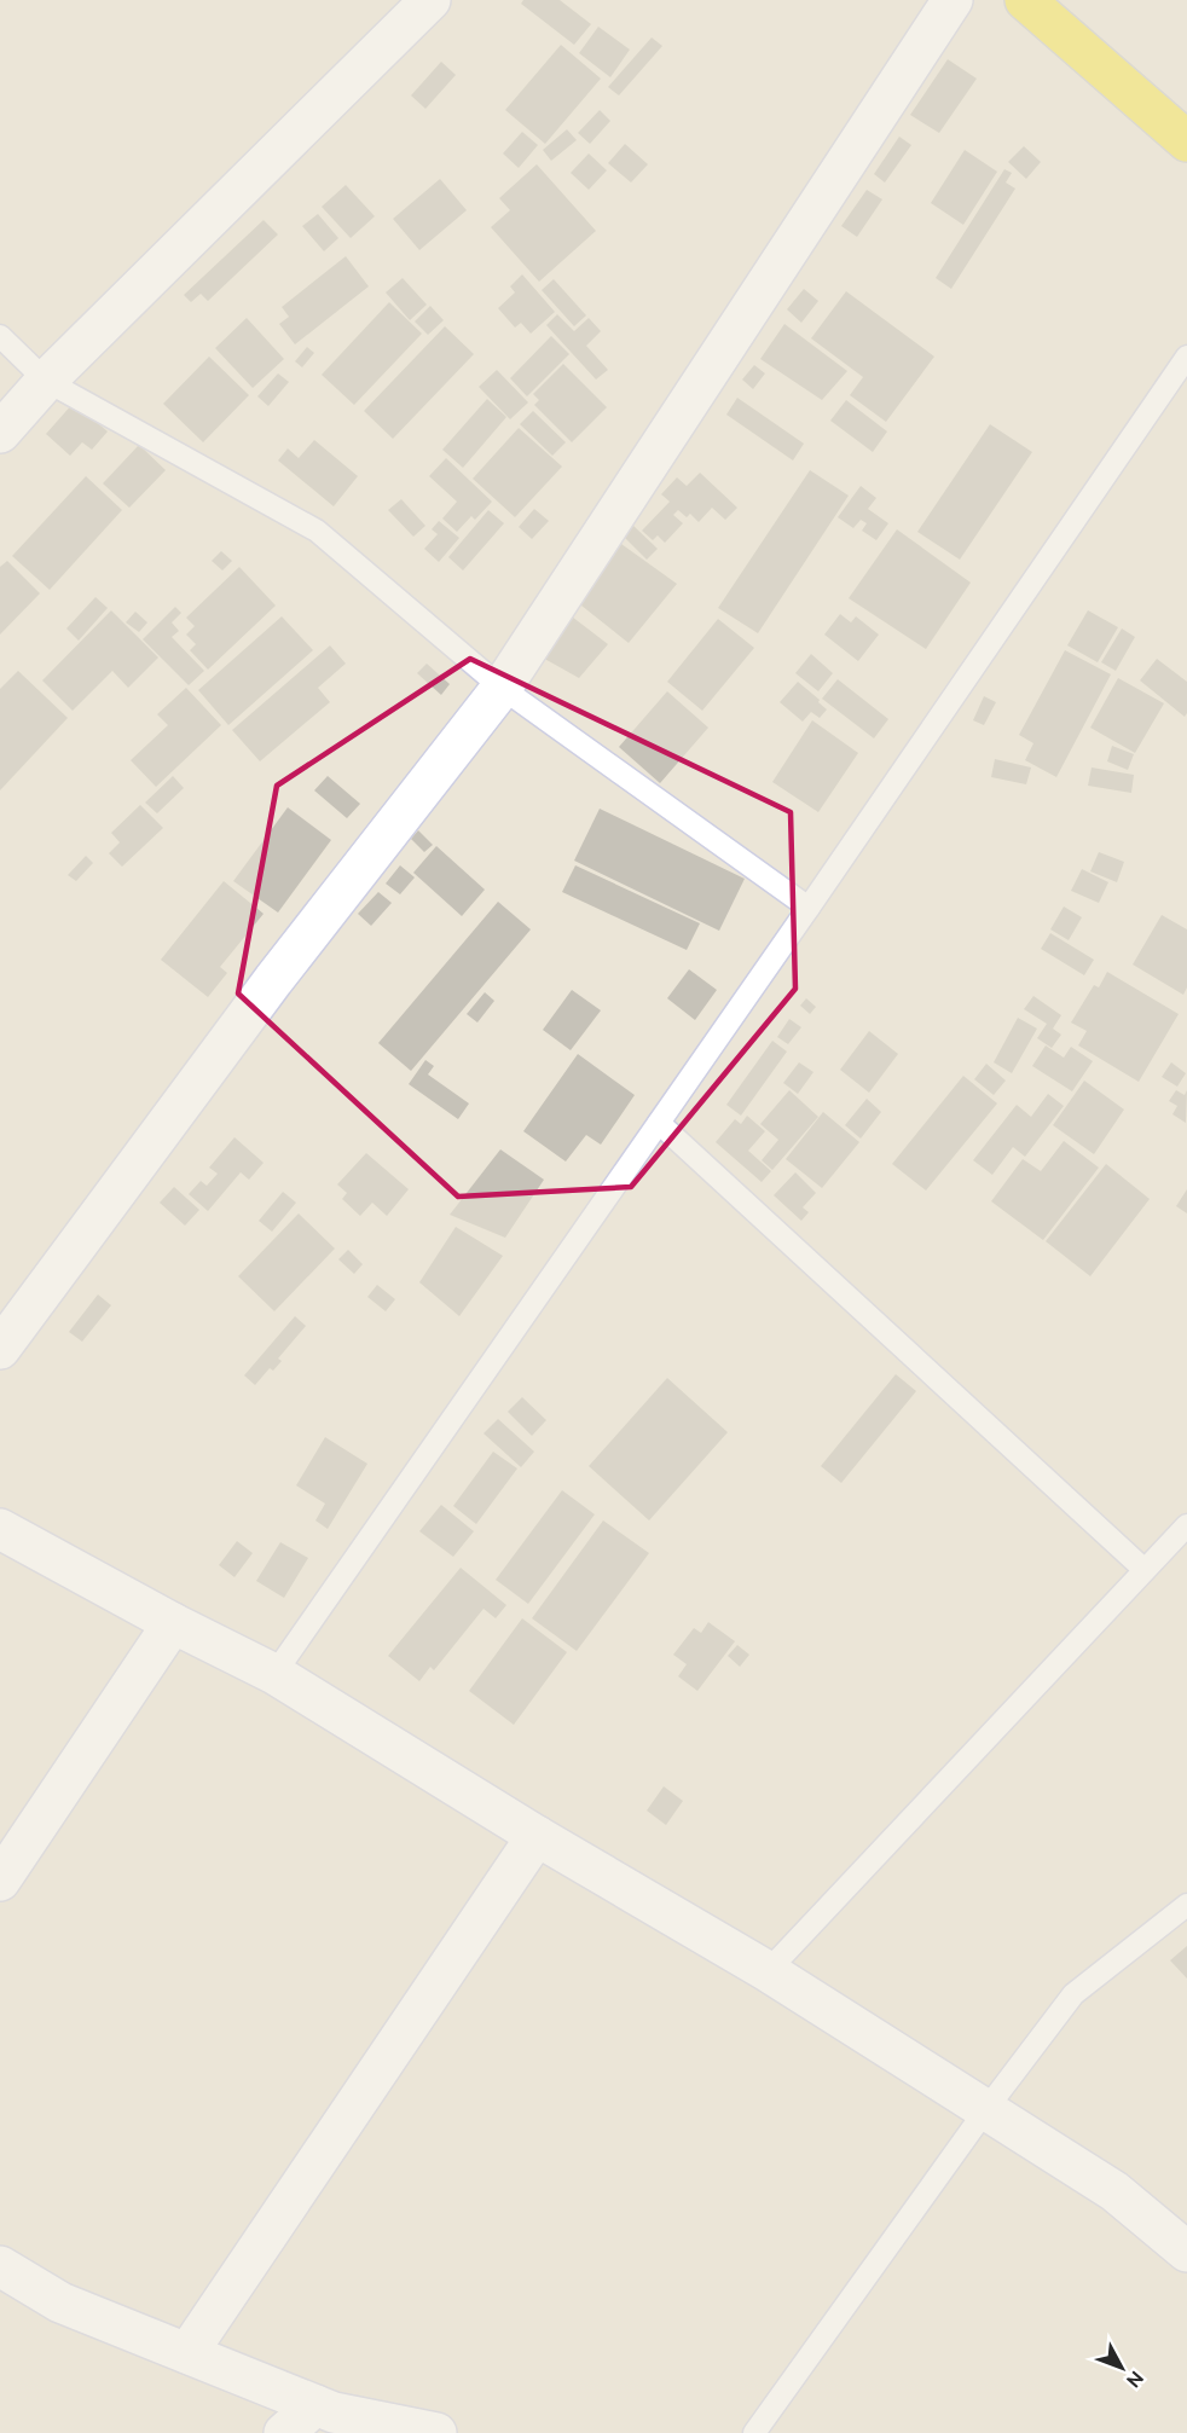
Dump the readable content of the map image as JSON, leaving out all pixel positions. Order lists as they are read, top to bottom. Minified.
{"north":"bottom right"}
